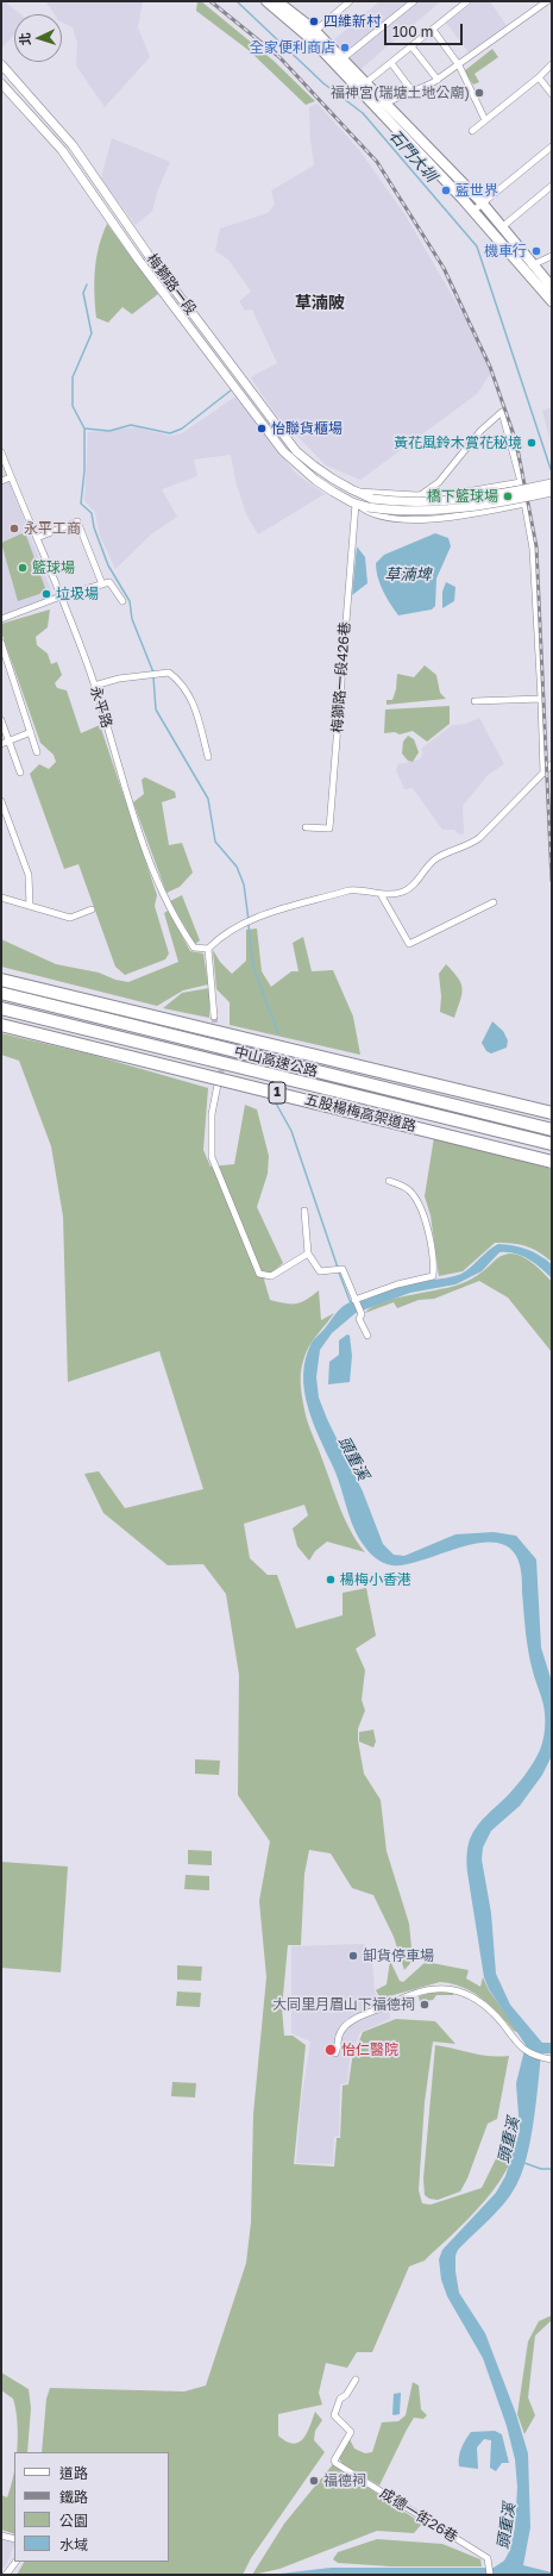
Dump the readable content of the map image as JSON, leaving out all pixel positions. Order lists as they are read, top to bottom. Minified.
{"streets":{"highway":["中山高速公路","1","五股楊梅高架道路"],"street":["梅獅路一段","梅獅路一段426巷","永平路","成德一街26巷"]},"crossings":[["梅獅路一段","梅獅路一段426巷"]],"districts":["草湳陂"],"water":["石門大圳","草湳埤","頭重溪"],"places":["四維新村","全家便利商店","福神宮(瑞塘土地公廟)","藍世界","機車行","怡聯貨櫃場","黃花風鈴木賞花秘境","橋下籃球場","永平工商","籃球場","垃圾場","楊梅小香港","卸貨停車場","大同里月眉山下福德祠","怡仁醫院","福德祠"],"legend":["道路","鐵路","公園","水域"],"scale_bar":"100 m","north":"left"}
